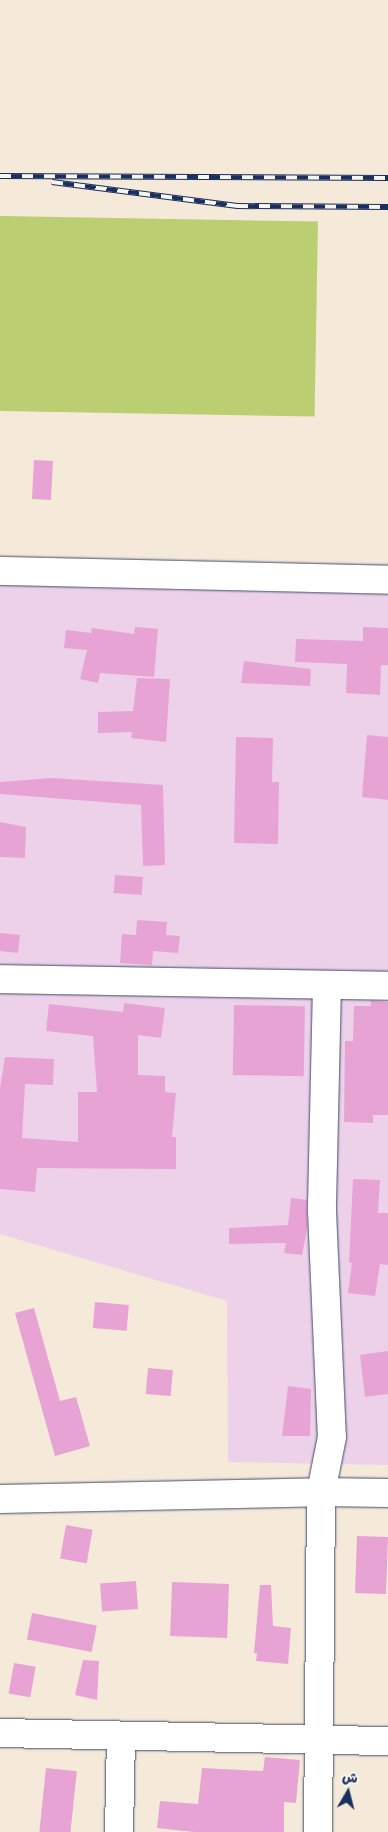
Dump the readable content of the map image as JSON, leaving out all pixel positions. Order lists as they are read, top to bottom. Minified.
{"north":"top"}
